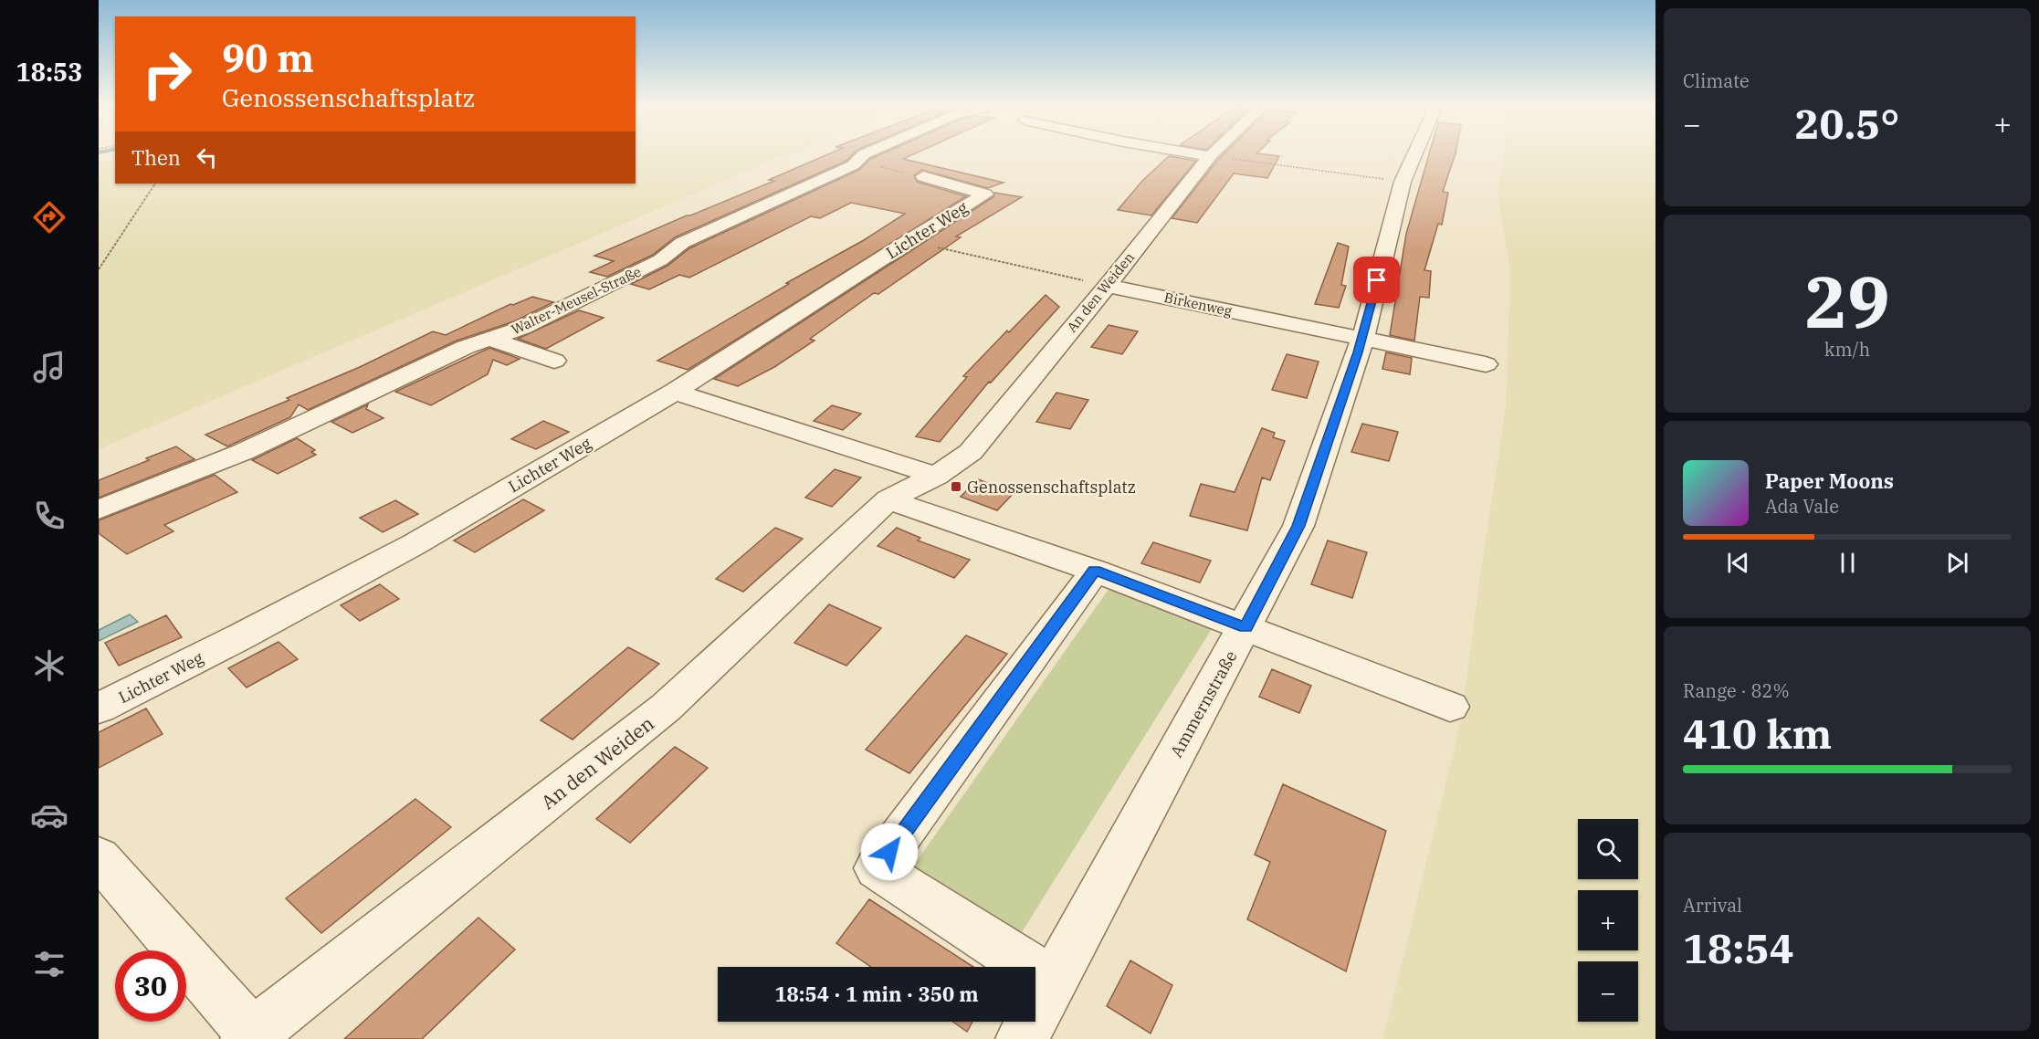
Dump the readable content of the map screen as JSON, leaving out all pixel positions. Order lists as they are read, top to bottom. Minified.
{"streets":{"street":["Lichter Weg","An den Weiden","Walter-Meusel-Straße","Birkenweg","Ammernstraße"]},"crossings":[["An den Weiden","Birkenweg"],["Birkenweg","Ammernstraße"]],"places":{"transit":["Genossenschaftsplatz"]},"page":{"tabs":"18:53","tile":["Climate",["29","km/h"],["Range · 82%","410 km"],["Arrival","18:54"]],"turn":["90 m","Genossenschaftsplatz"],"heat":["−","20.5°","+"],"then":"Then","song":["Paper Moons","Ada Vale"],"map_buttons":["+","−"],"limit":"30","trip":"18:54 · 1 min · 350 m"}}
